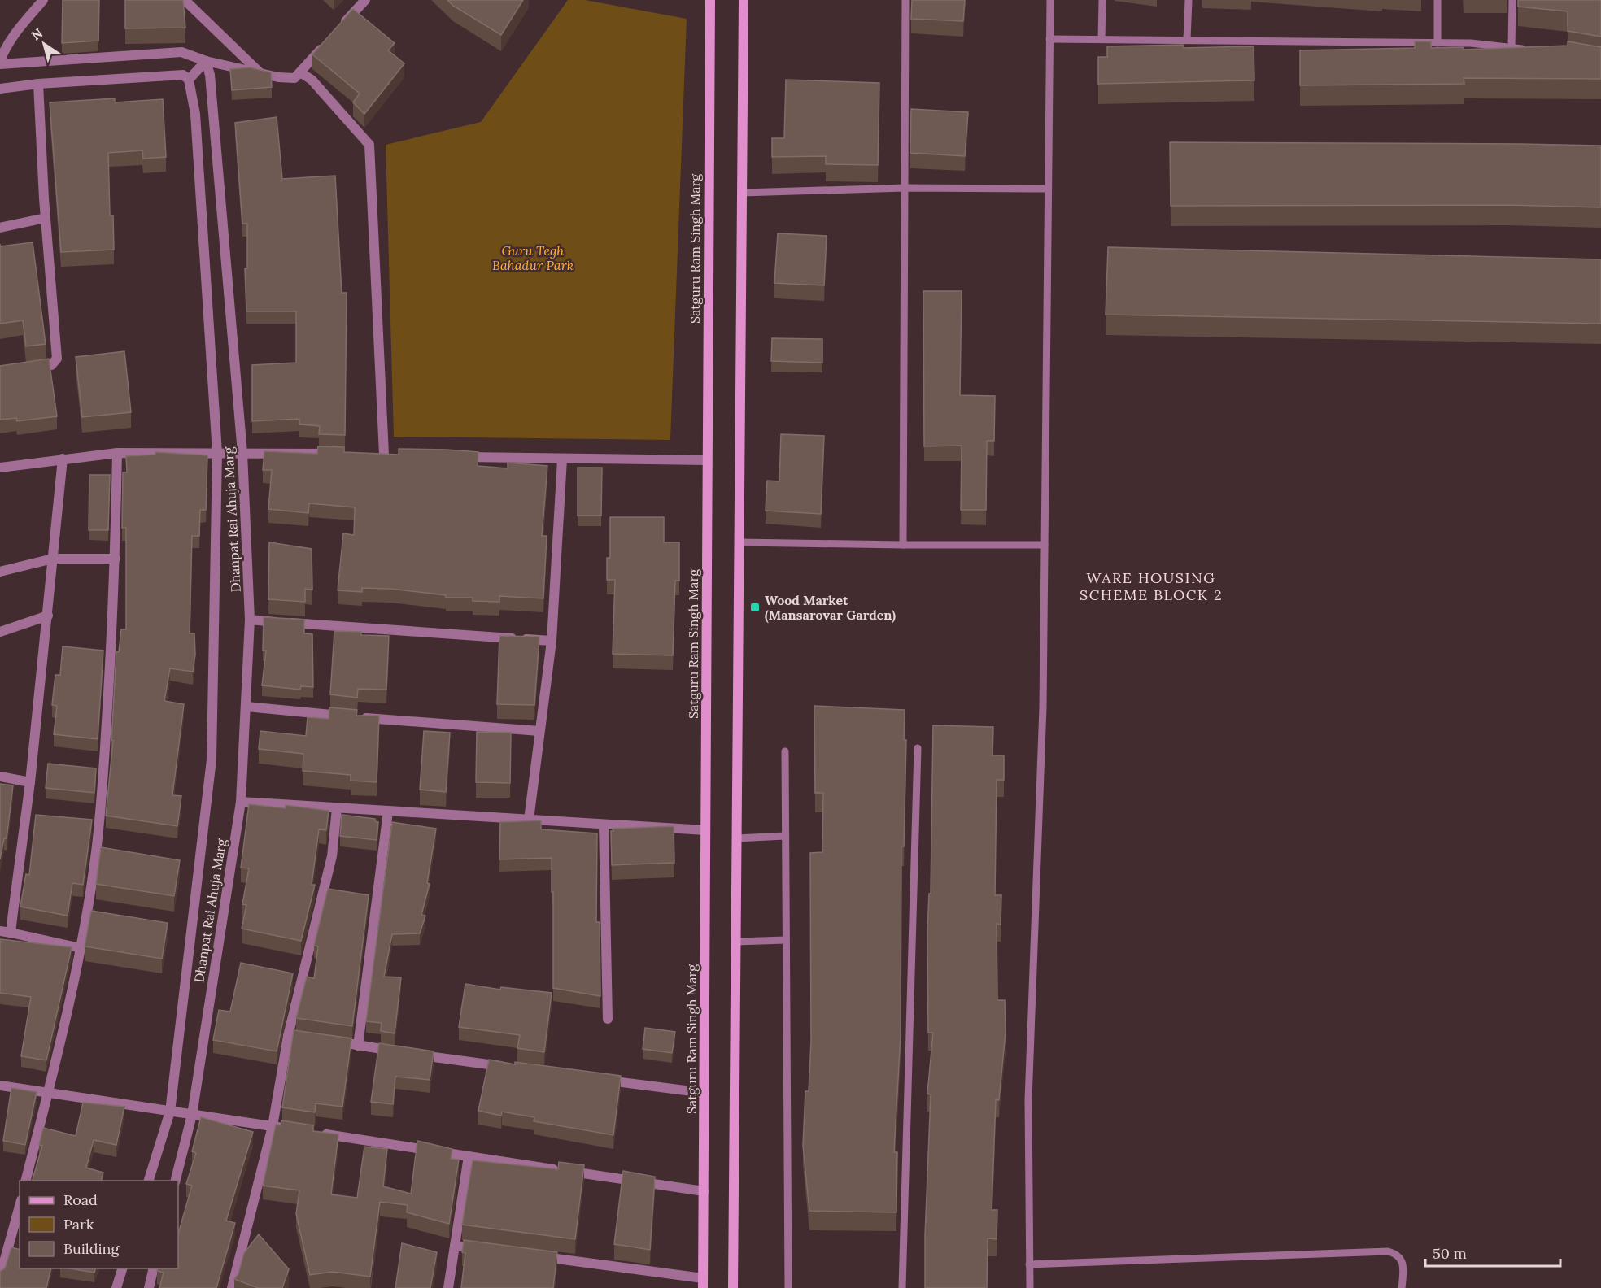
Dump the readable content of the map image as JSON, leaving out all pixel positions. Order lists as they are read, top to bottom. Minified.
{"streets":{"main road":["Satguru Ram Singh Marg"],"street":["Dhanpat Rai Ahuja Marg"]},"districts":["WARE HOUSING SCHEME BLOCK 2"],"parks":["Guru Tegh Bahadur Park"],"places":{"transit":["Wood Market (Mansarovar Garden)"]},"legend":["Road","Park","Building"],"scale_bar":"50 m","north":"top left"}
